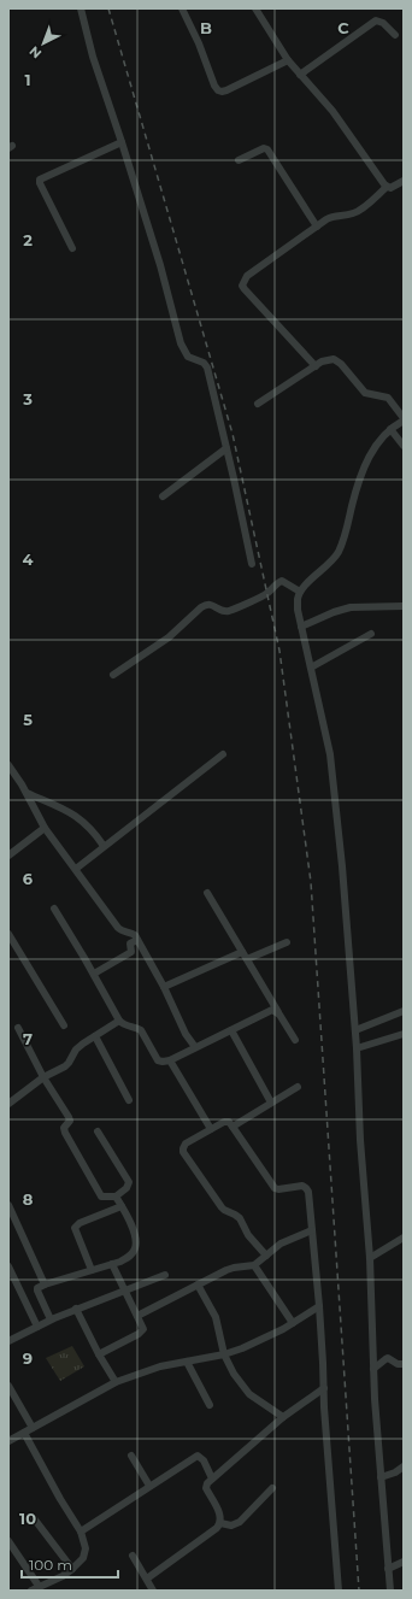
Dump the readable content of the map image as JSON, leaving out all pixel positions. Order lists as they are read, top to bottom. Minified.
{"scale_bar":"100 m","north":"bottom left","grid":{"columns":["B","C"],"rows":["1","2","3","4","5","6","7","8","9","10"]}}
